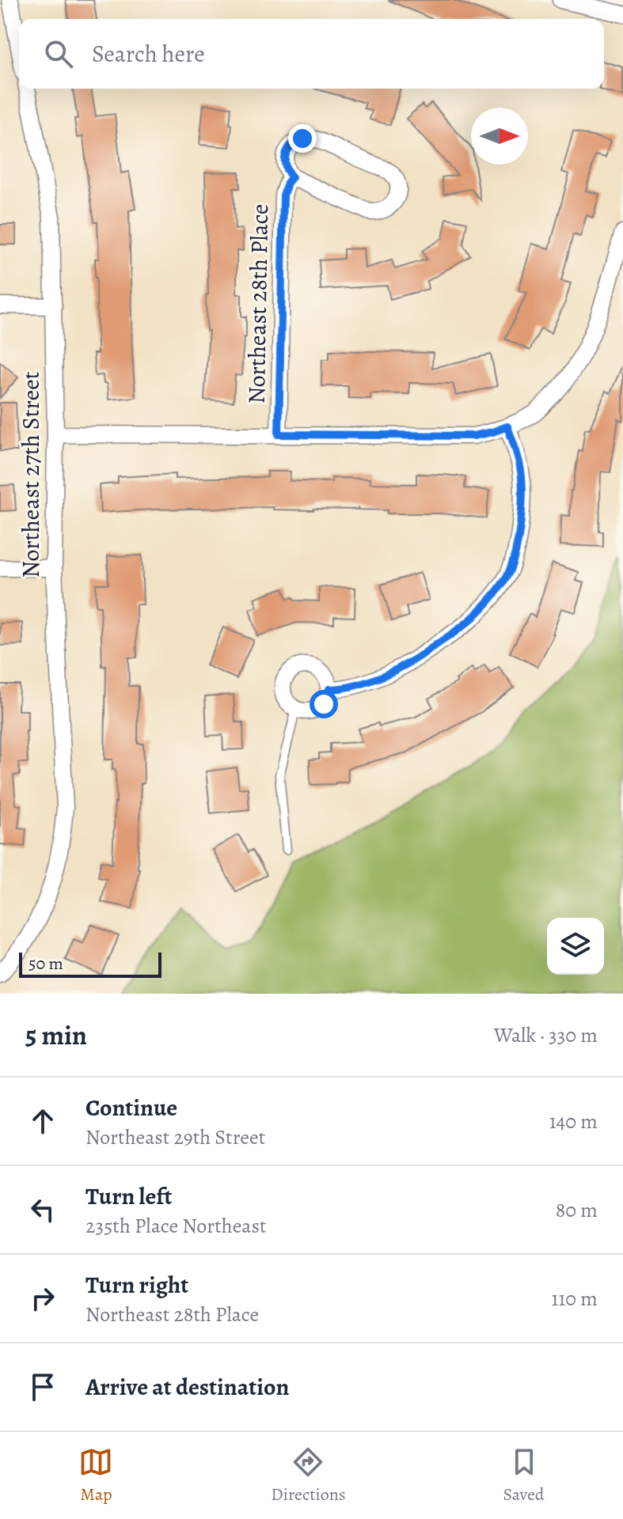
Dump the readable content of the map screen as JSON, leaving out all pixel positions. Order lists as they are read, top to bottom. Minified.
{"streets":{"street":["Northeast 28th Place","Northeast 27th Street"]},"scale_bar":"50 m","north":"right","page":{"search":"Search here","scale":"50 m","heading":["5 min","Walk · 330 m"],"list":[["Continue","Northeast 29th Street","140 m"],["Turn left","235th Place Northeast","80 m"],["Turn right","Northeast 28th Place","110 m"],"Arrive at destination"],"nav":["Map","Directions","Saved"]}}
